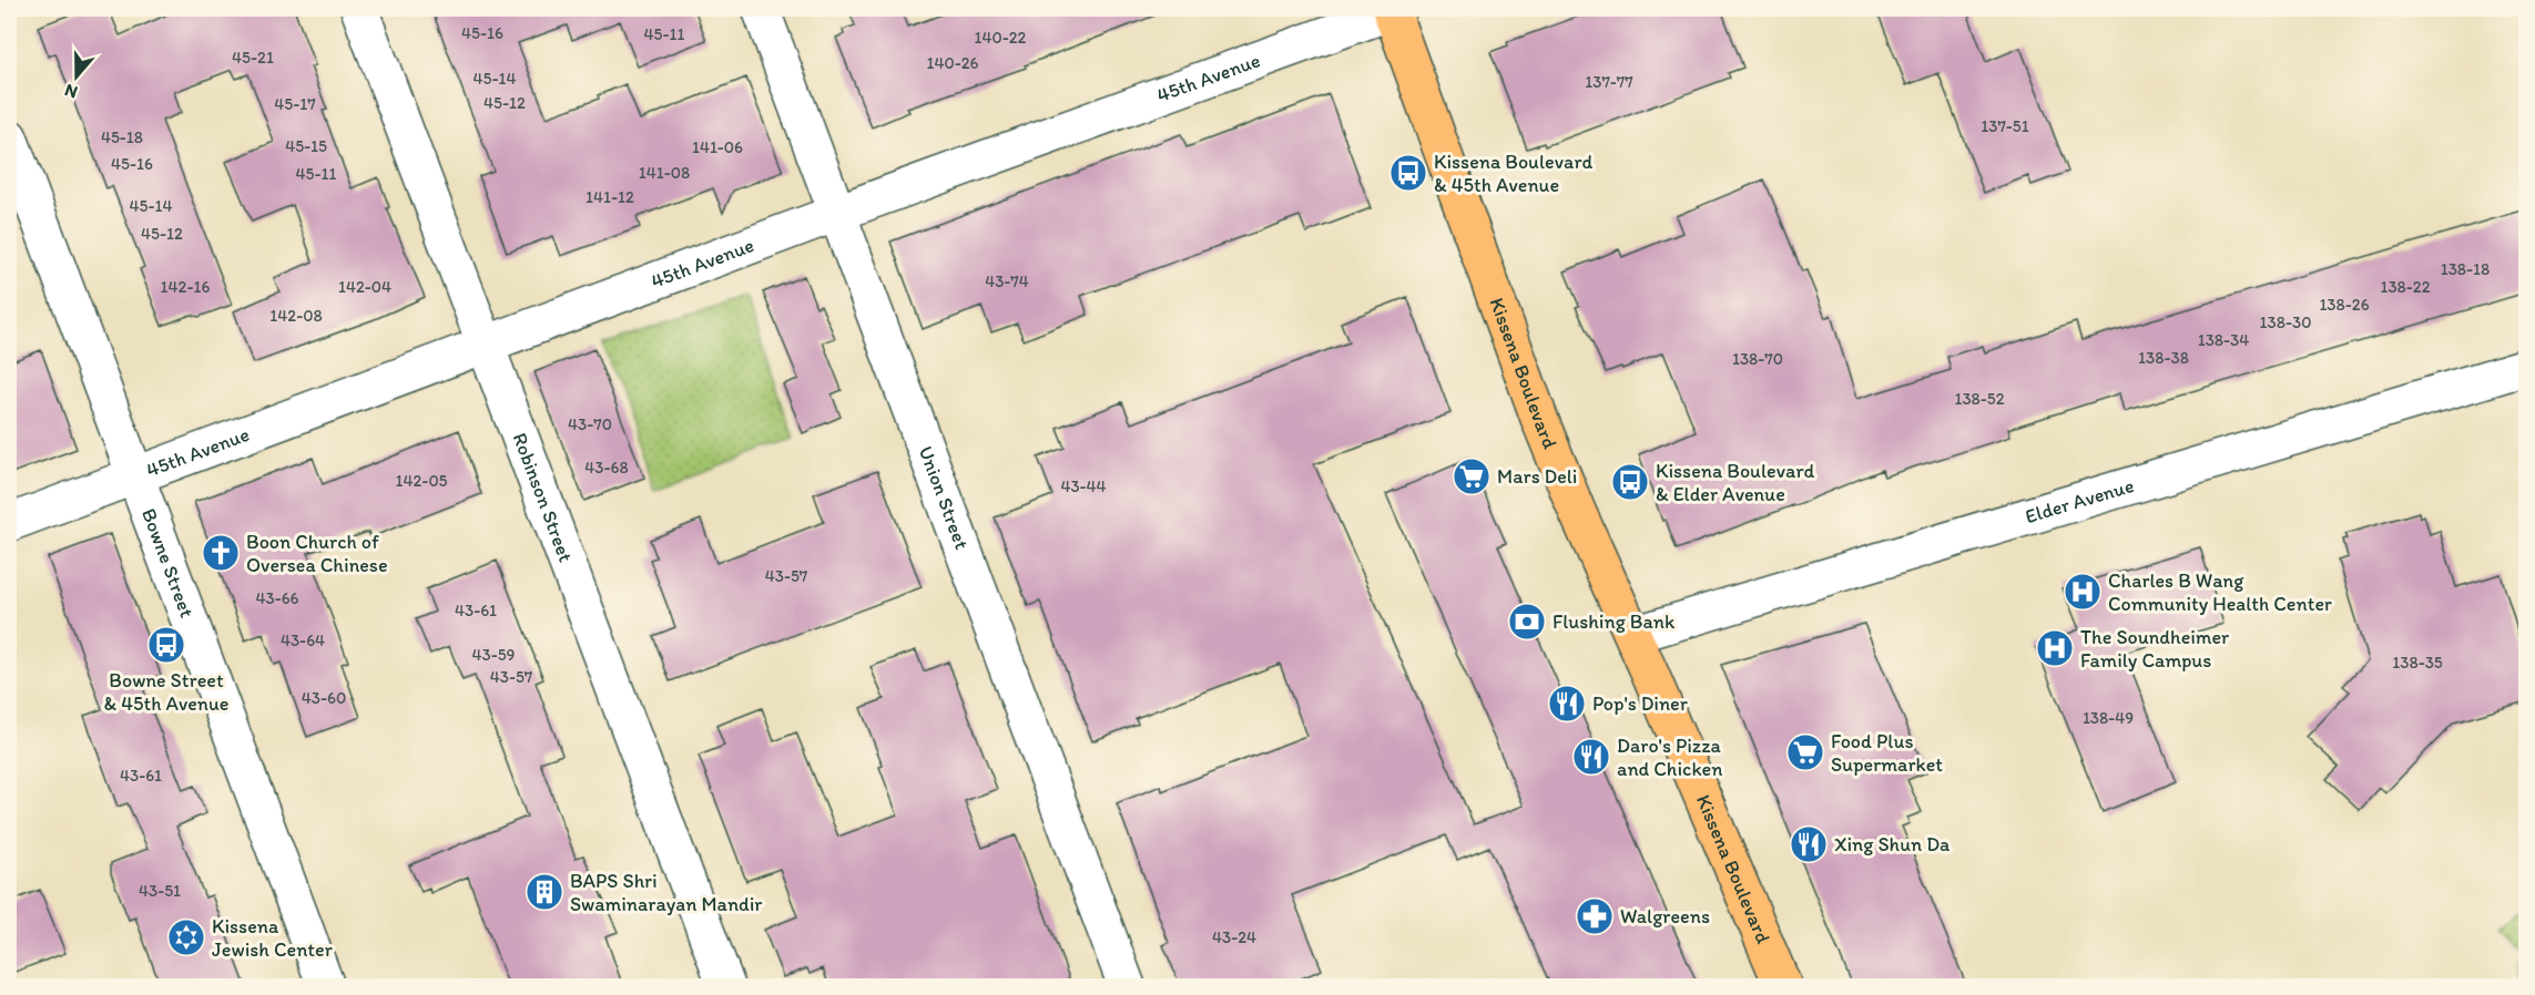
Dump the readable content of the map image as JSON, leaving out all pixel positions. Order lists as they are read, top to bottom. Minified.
{"streets":{"main road":["Kissena Boulevard"],"street":["45th Avenue","Robinson Street","Union Street","Elder Avenue","Bowne Street"]},"crossings":[["45th Avenue","Kissena Boulevard"],["45th Avenue","Robinson Street"],["45th Avenue","Union Street"],["45th Avenue","Bowne Street"],["Kissena Boulevard","Elder Avenue"]],"places":{"bus stop":["Kissena Boulevard & 45th Avenue","Kissena Boulevard & Elder Avenue","Bowne Street & 45th Avenue"],"supermarket":["Mars Deli","Food Plus Supermarket"],"church":["Boon Church of Oversea Chinese"],"hospital":["Charles B Wang Community Health Center","The Soundheimer Family Campus"],"bank":["Flushing Bank"],"restaurant":["Pop's Diner","Daro's Pizza and Chicken","Xing Shun Da"],"building":["BAPS Shri Swaminarayan Mandir"],"pharmacy":["Walgreens"],"synagogue":["Kissena Jewish Center"]},"house_numbers":["45-16","45-11","140-22","45-21","140-26","45-14","137-77","45-12","45-17","137-51","45-18","45-15","141-06","45-16","141-08","45-11","141-12","45-14","45-12","138-18","43-74","142-16","142-04","138-22","138-26","142-08","138-30","138-34","138-38","138-70","138-52","43-70","43-68","142-05","43-44","43-57","43-66","43-61","43-64","43-59","138-35","43-57","43-60","138-49","43-61","43-51","43-24"],"north":"bottom"}
